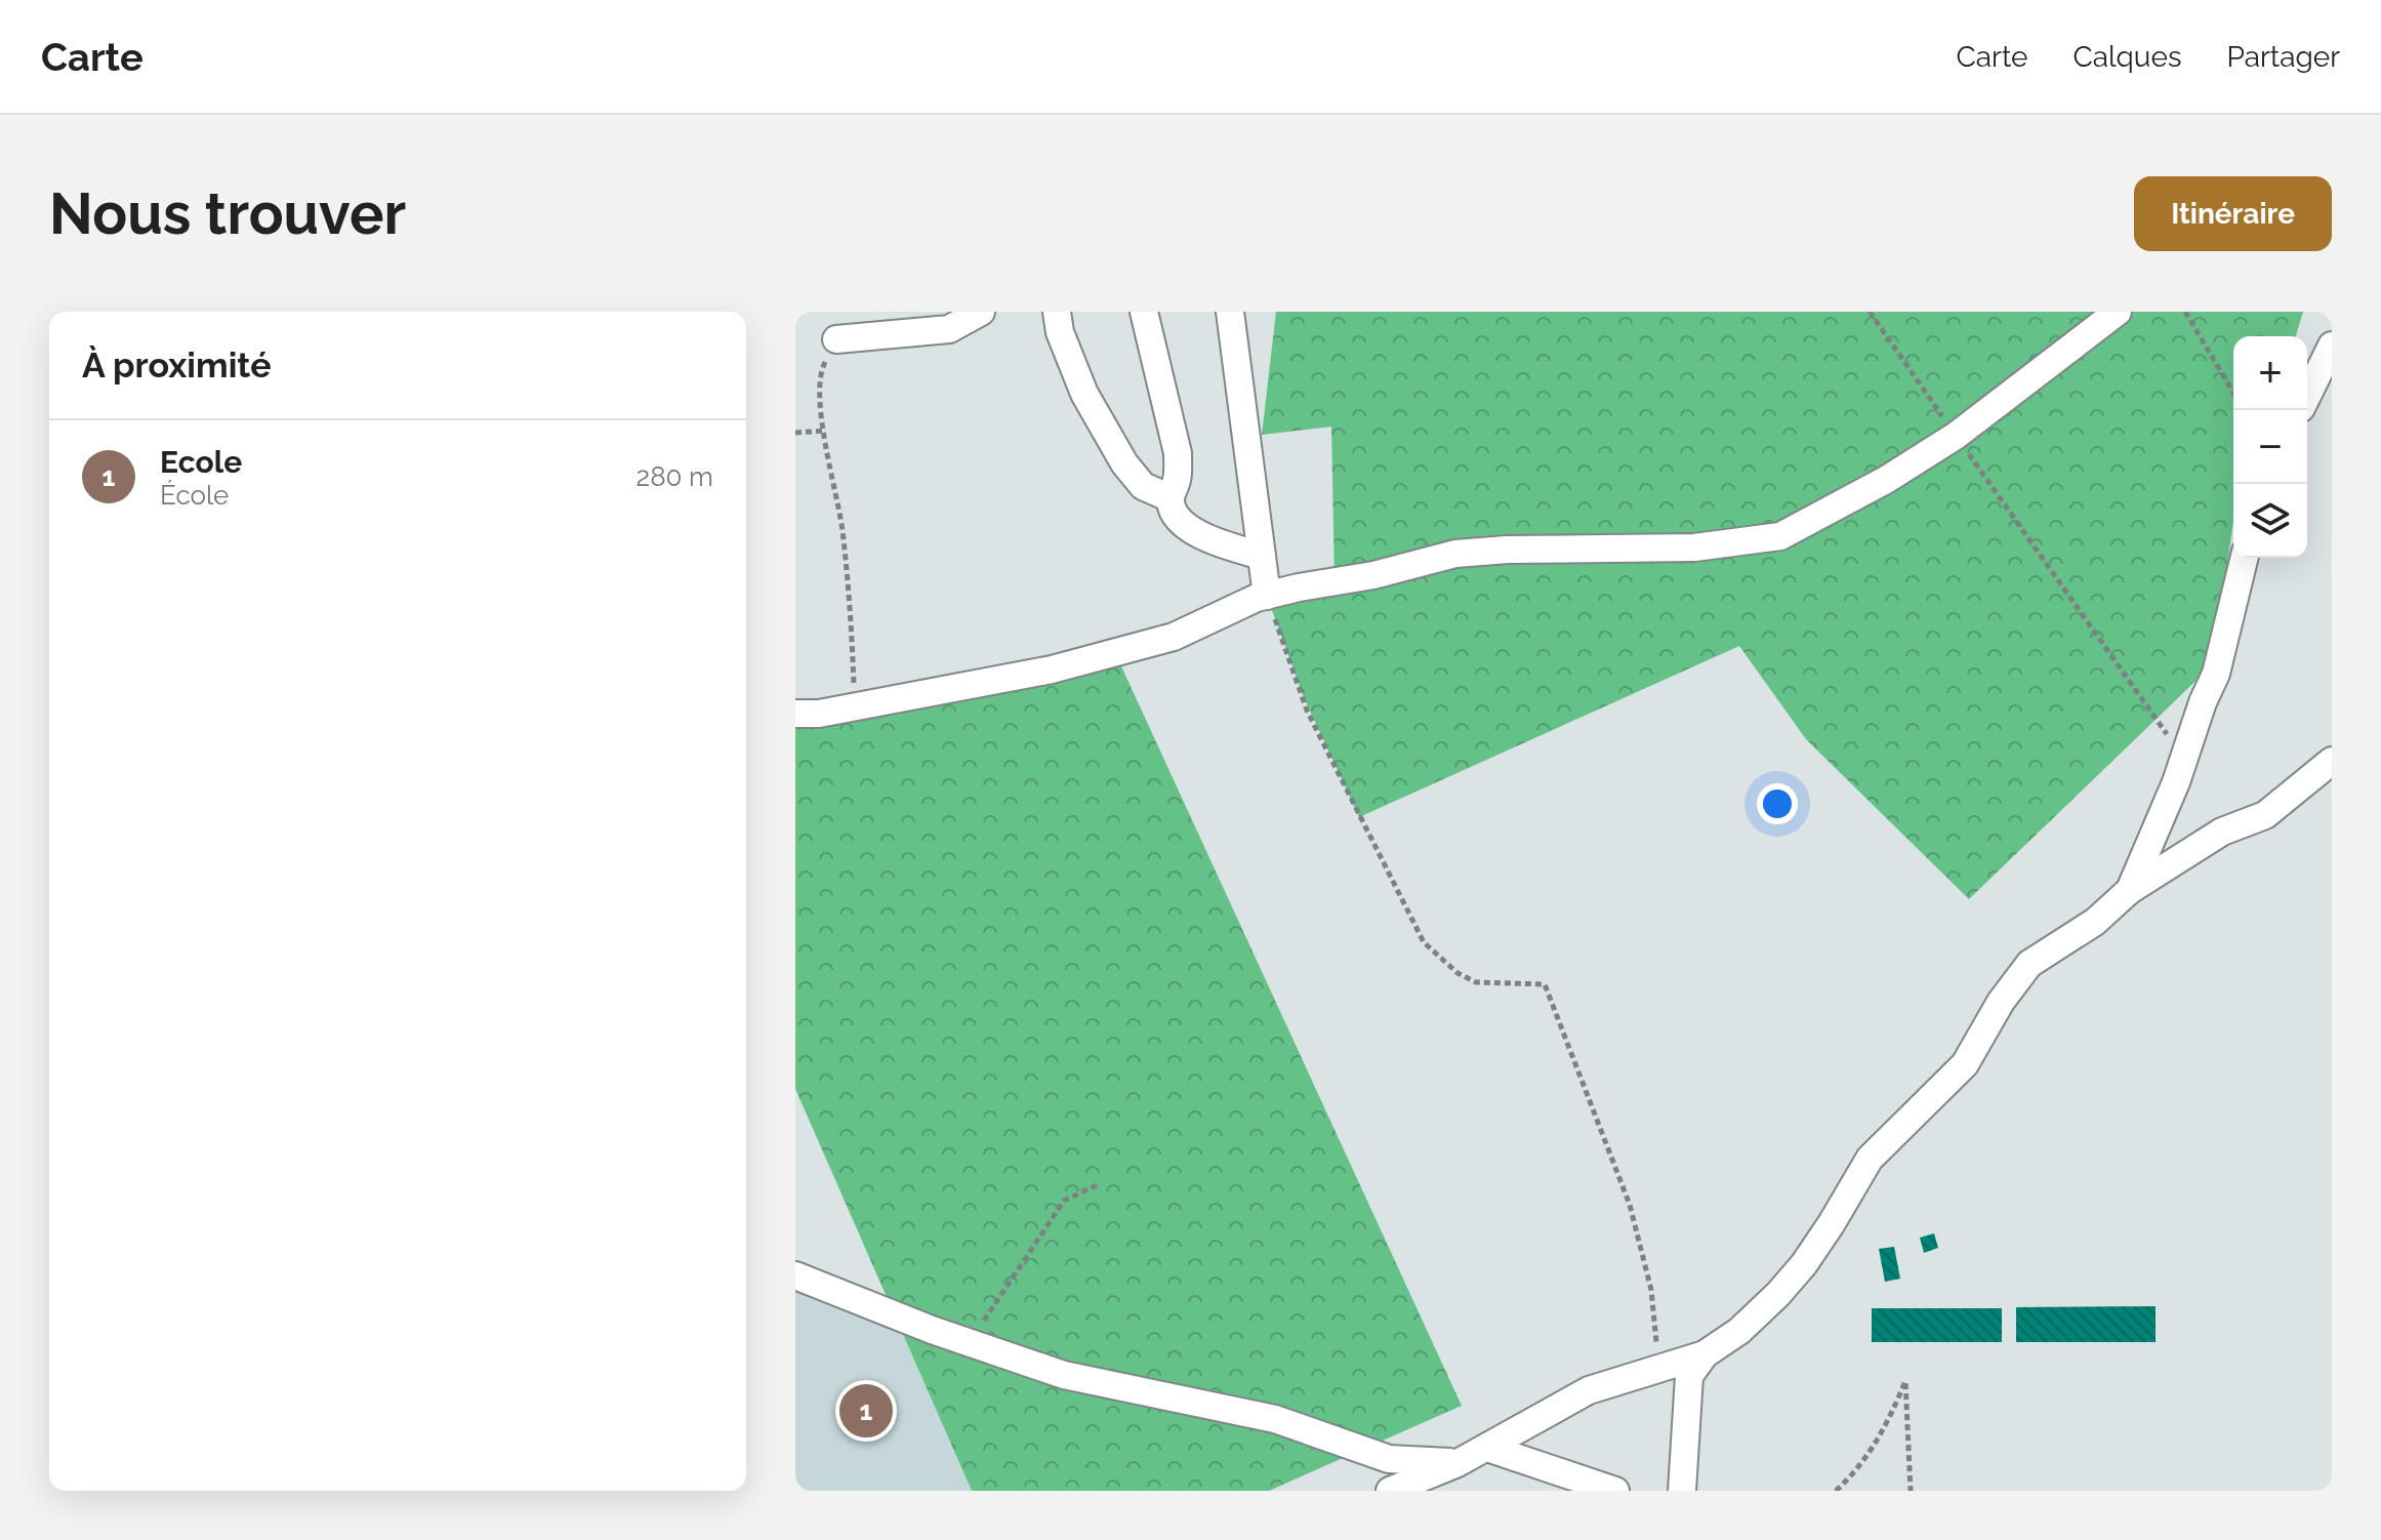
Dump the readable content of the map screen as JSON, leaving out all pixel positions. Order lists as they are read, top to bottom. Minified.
{"page":{"header":"Carte","nav":["Carte","Calques","Partager"],"buttons":"Itinéraire","title":"Nous trouver","heading":"À proximité","map_buttons":["+","−"],"list":[{"mark":"1","name":"Ecole","note":"École","value":"280 m"}],"pins":"1"}}
